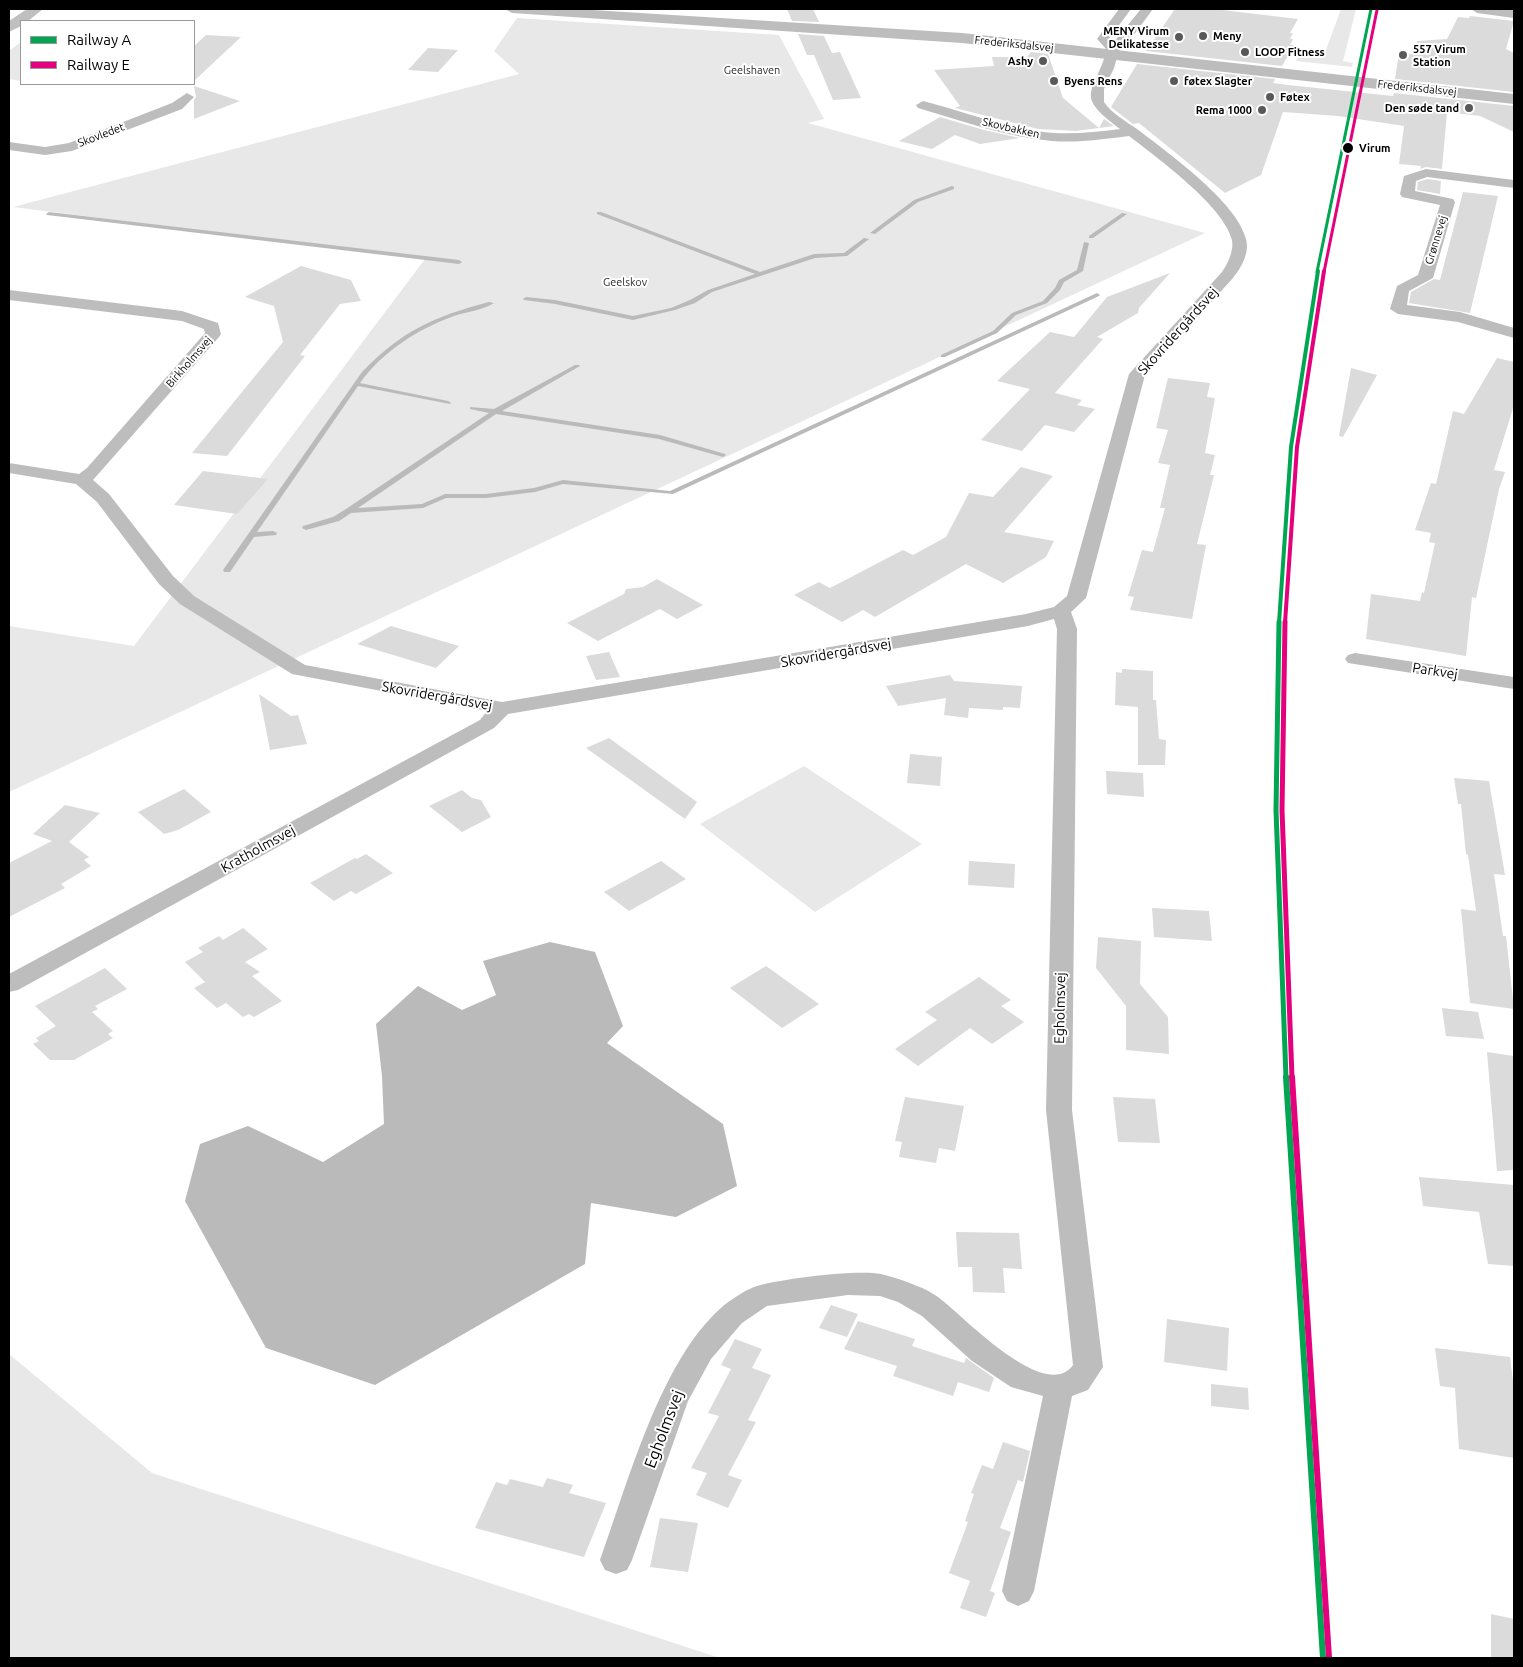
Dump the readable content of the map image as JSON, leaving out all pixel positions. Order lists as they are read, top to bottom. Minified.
{"streets":{"street":["Frederiksdalsvej","Skovbakken","Skovledet","Grønnevej","Skovridergårdsvej","Birkholmsvej","Parkvej","Kratholmsvej","Egholmsvej"]},"crossings":[["Frederiksdalsvej","Skovridergårdsvej"],["Skovbakken","Skovridergårdsvej"],["Skovridergårdsvej","Birkholmsvej"],["Skovridergårdsvej","Kratholmsvej"],["Skovridergårdsvej","Egholmsvej"]],"parks":["Geelshaven","Geelskov"],"places":["Meny","MENY Virum Delikatesse","LOOP Fitness","557 Virum Station","Ashy","Byens Rens","føtex Slagter","Føtex","Den søde tand","Rema 1000","Virum"],"lines":["rail line A","rail line E"],"legend":["Railway A","Railway E"]}
